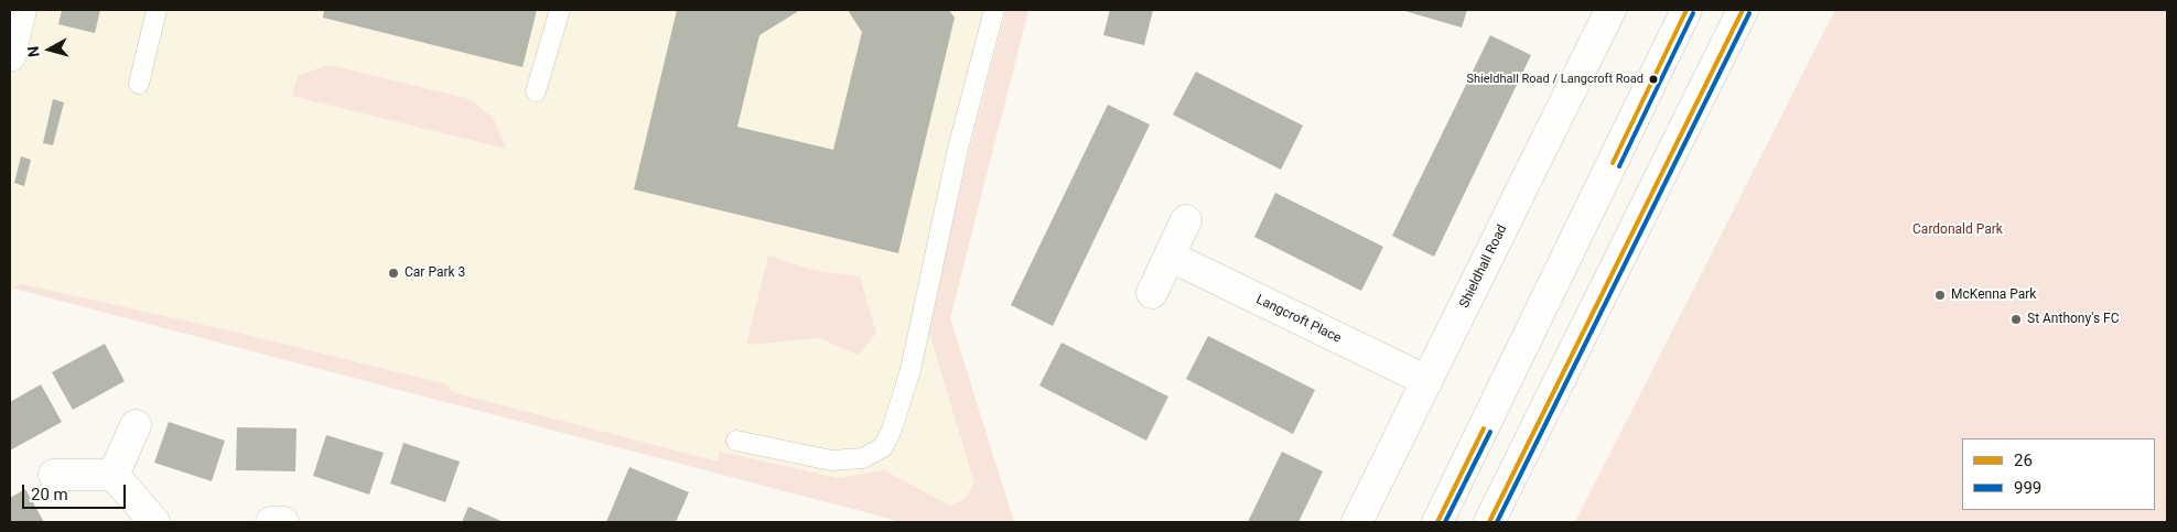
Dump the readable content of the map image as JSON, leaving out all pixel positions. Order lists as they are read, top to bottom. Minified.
{"streets":{"street":["Shieldhall Road","Langcroft Place"]},"crossings":[["Shieldhall Road","Langcroft Place"]],"parks":["Cardonald Park"],"places":["Shieldhall Road / Langcroft Road","Car Park 3","McKenna Park","St Anthony's FC"],"lines":["transit line 26","transit line 999"],"legend":["26","999"],"scale_bar":"20 m","north":"left"}
